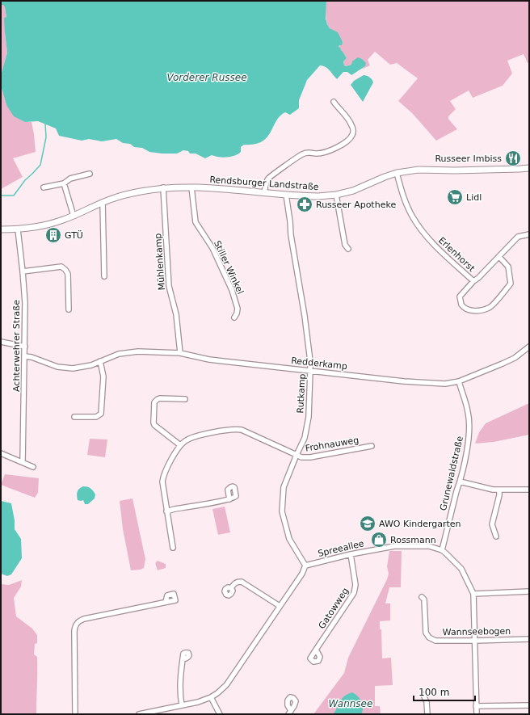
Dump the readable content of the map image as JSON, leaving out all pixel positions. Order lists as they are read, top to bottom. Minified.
{"streets":{"street":["Rendsburger Landstraße","Erlenhorst","Mühlenkamp","Stiller Winkel","Achterwehrer Straße","Redderkamp","Rutkamp","Frohnauweg","Grunewaldstraße","Spreeallee","Gatowweg","Wannseebogen"]},"crossings":[["Rendsburger Landstraße","Erlenhorst"],["Rendsburger Landstraße","Mühlenkamp"],["Rendsburger Landstraße","Stiller Winkel"],["Rendsburger Landstraße","Achterwehrer Straße"],["Rendsburger Landstraße","Rutkamp"],["Mühlenkamp","Redderkamp"],["Achterwehrer Straße","Redderkamp"],["Redderkamp","Rutkamp"],["Redderkamp","Grunewaldstraße"],["Rutkamp","Frohnauweg"],["Rutkamp","Spreeallee"],["Grunewaldstraße","Spreeallee"],["Spreeallee","Gatowweg"],["Spreeallee","Wannseebogen"]],"water":["Vorderer Russee","Wannsee"],"places":{"restaurant":["Russeer Imbiss"],"supermarket":["Lidl"],"pharmacy":["Russeer Apotheke"],"building":["GTÜ"],"school or university":["AWO Kindergarten"],"shop":["Rossmann"]},"scale_bar":"100 m"}
